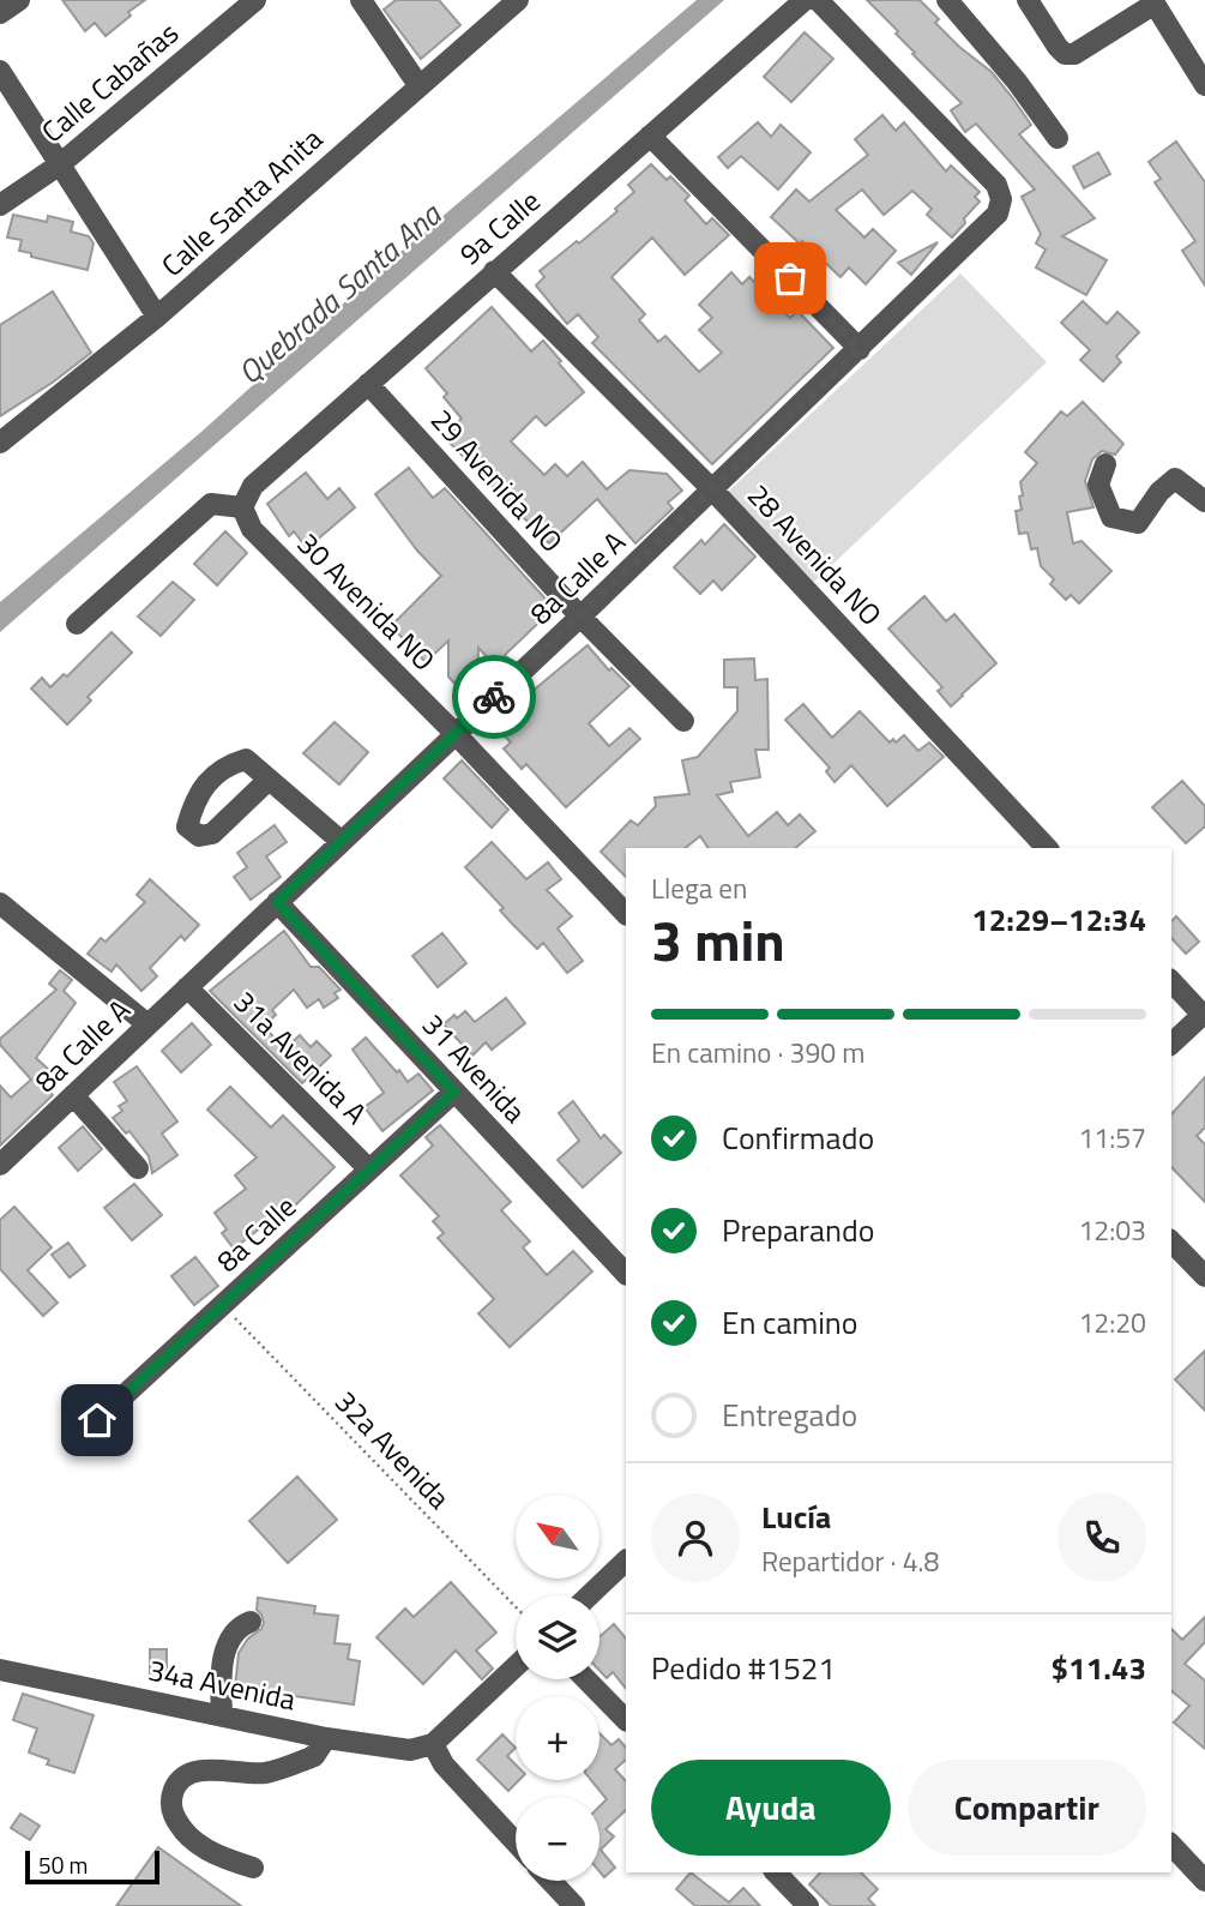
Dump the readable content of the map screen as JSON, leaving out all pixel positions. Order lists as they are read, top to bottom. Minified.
{"streets":{"street":["Calle Cabañas","Calle Santa Anita","9a Calle","29 Avenida NO","28 Avenida NO","8a Calle A","30 Avenida NO","31a Avenida A","31 Avenida","8a Calle","34a Avenida"],"path":["32a Avenida"]},"crossings":[["9a Calle","29 Avenida NO"],["9a Calle","28 Avenida NO"],["9a Calle","30 Avenida NO"],["29 Avenida NO","8a Calle A"],["28 Avenida NO","8a Calle A"],["8a Calle A","30 Avenida NO"],["8a Calle A","31a Avenida A"],["8a Calle A","31 Avenida"],["31a Avenida A","8a Calle"],["31 Avenida","8a Calle"],["8a Calle","32a Avenida"]],"water":["Quebrada Santa Ana"],"scale_bar":"50 m","north":"top left","page":{"heading":["3 min","Llega en","12:29–12:34"],"panel":["Lucía","Repartidor · 4.8","Pedido #1521","$11.43"],"bar":"En camino · 390 m","list":[["Confirmado","11:57"],["Preparando","12:03"],["En camino","12:20"],"Entregado"],"map_buttons":["+","−"],"buttons":["Ayuda","Compartir"],"scale":"50 m"}}
